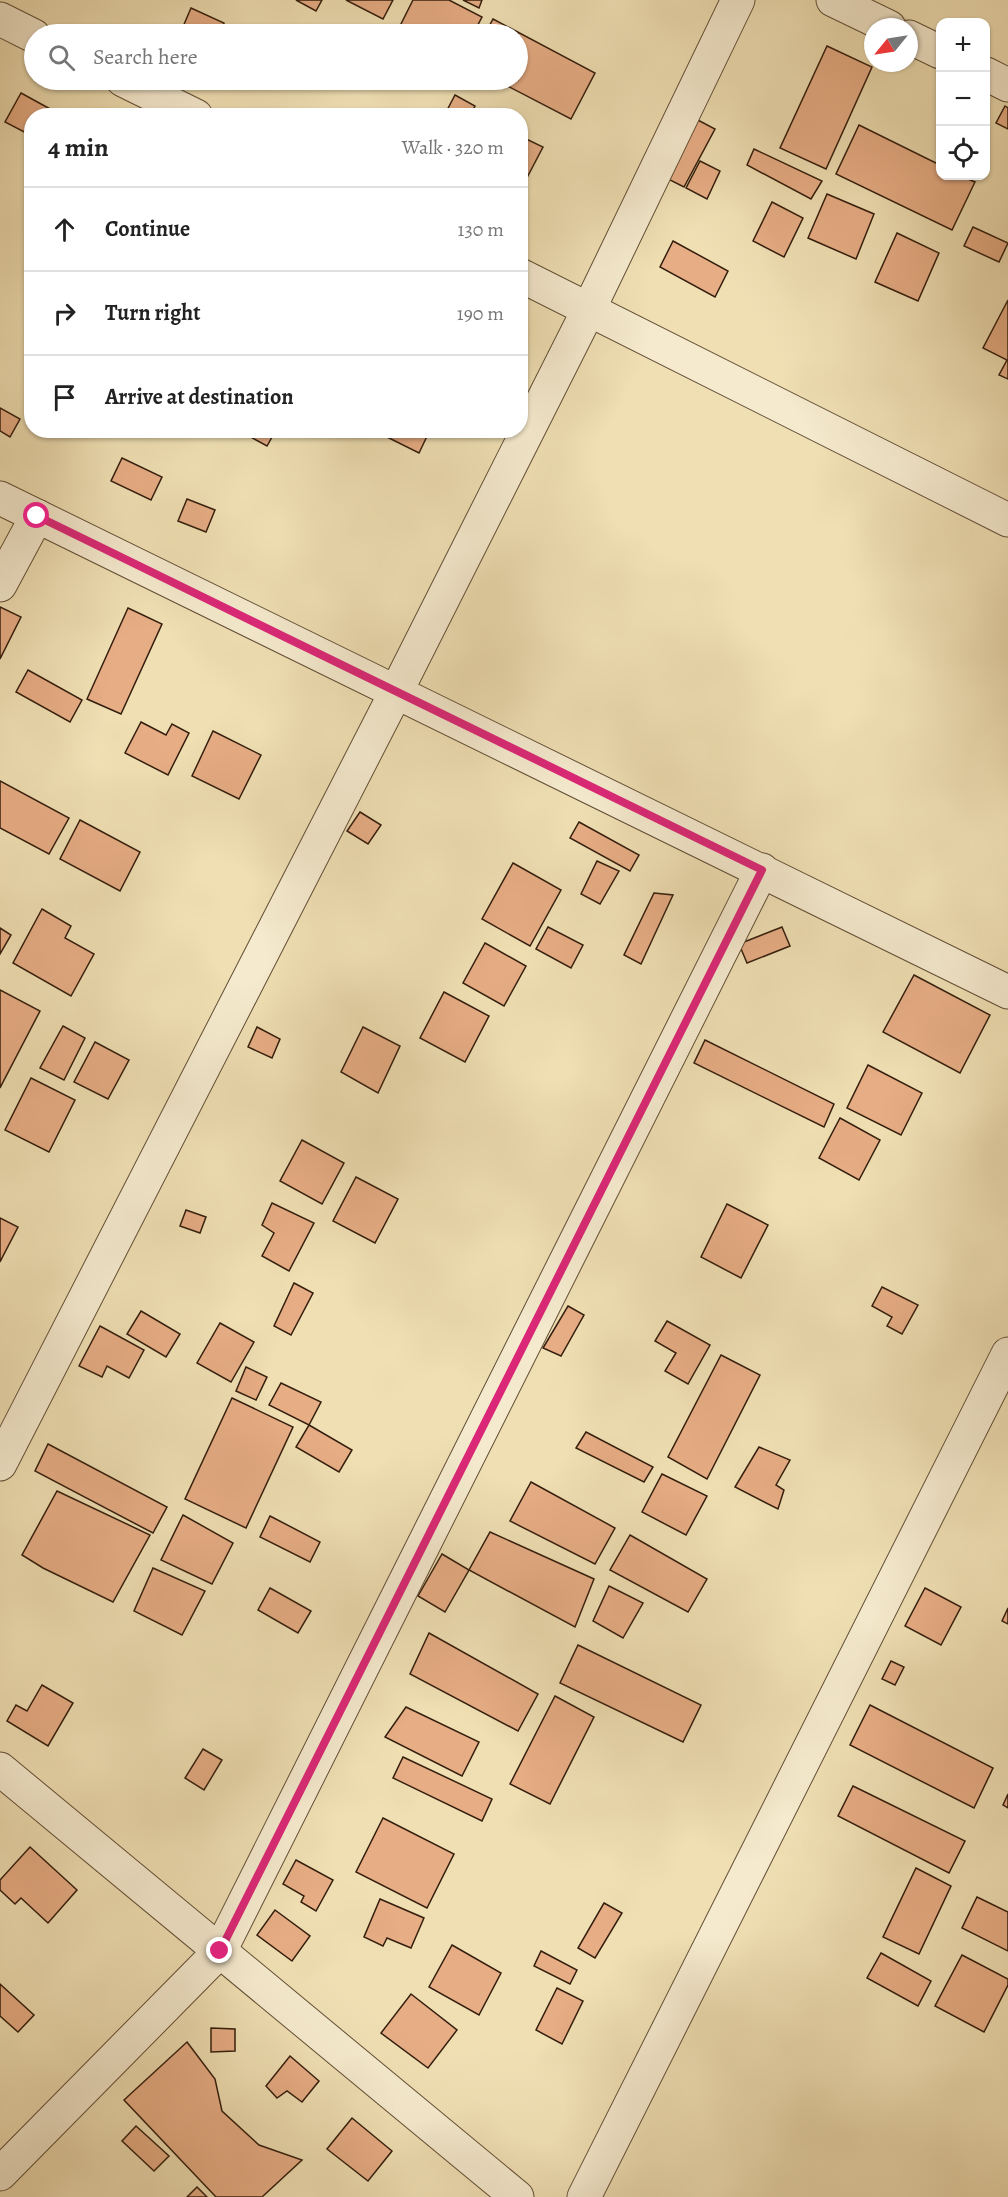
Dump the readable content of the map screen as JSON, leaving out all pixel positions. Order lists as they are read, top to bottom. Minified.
{"north":"bottom left","page":{"map_buttons":["+","−"],"search":"Search here","heading":["4 min","Walk · 320 m"],"list":[["Continue","130 m"],["Turn right","190 m"],"Arrive at destination"]}}
